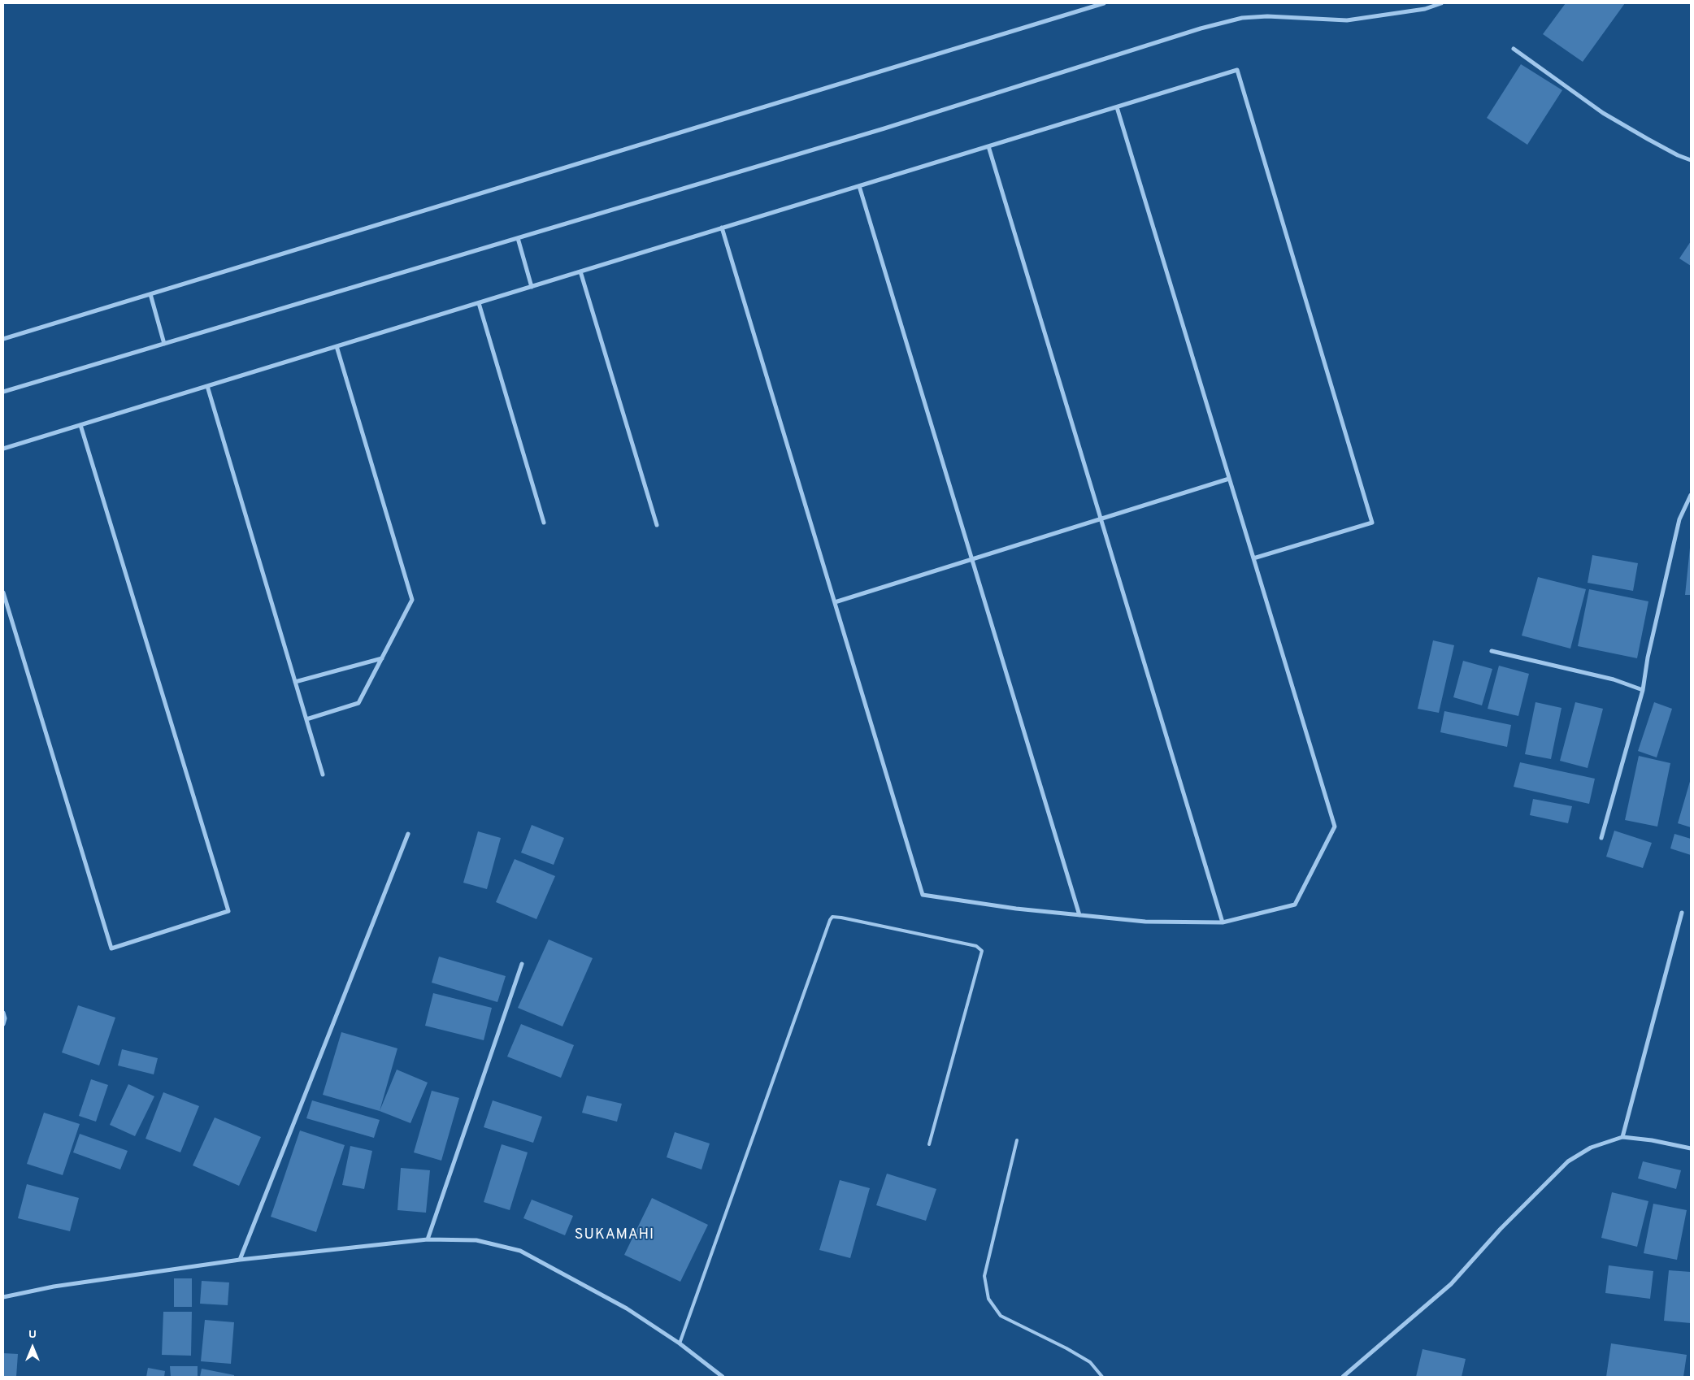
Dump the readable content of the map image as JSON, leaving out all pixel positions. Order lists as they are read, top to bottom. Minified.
{"districts":["SUKAMAHI"],"north":"top"}
